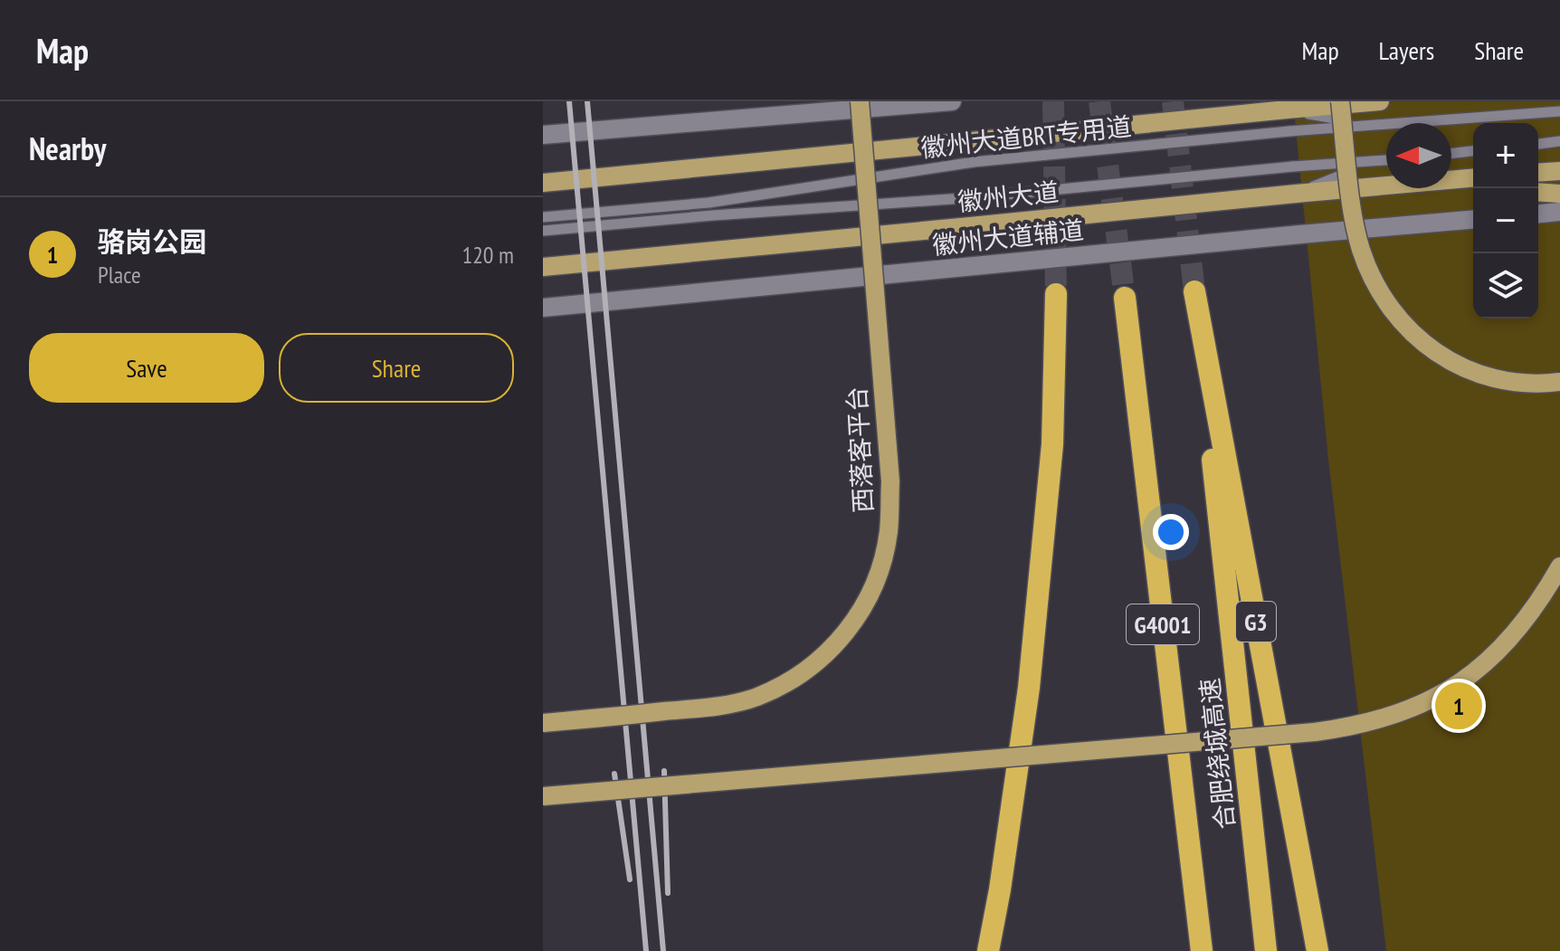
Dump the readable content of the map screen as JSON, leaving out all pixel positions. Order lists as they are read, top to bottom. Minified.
{"streets":{"highway":["G3","G4001","合肥绕城高速"],"main road":["徽州大道","西落客平台"],"street":["徽州大道辅道"],"lane":["徽州大道BRT专用道"]},"crossings":[["G3","合肥绕城高速"]],"north":"left","page":{"header":"Map","nav":["Map","Layers","Share"],"heading":"Nearby","map_buttons":["+","−"],"list":[{"mark":"1","name":"骆岗公园","note":"Place","value":"120 m"}],"buttons":["Save","Share"],"pins":"1"}}
